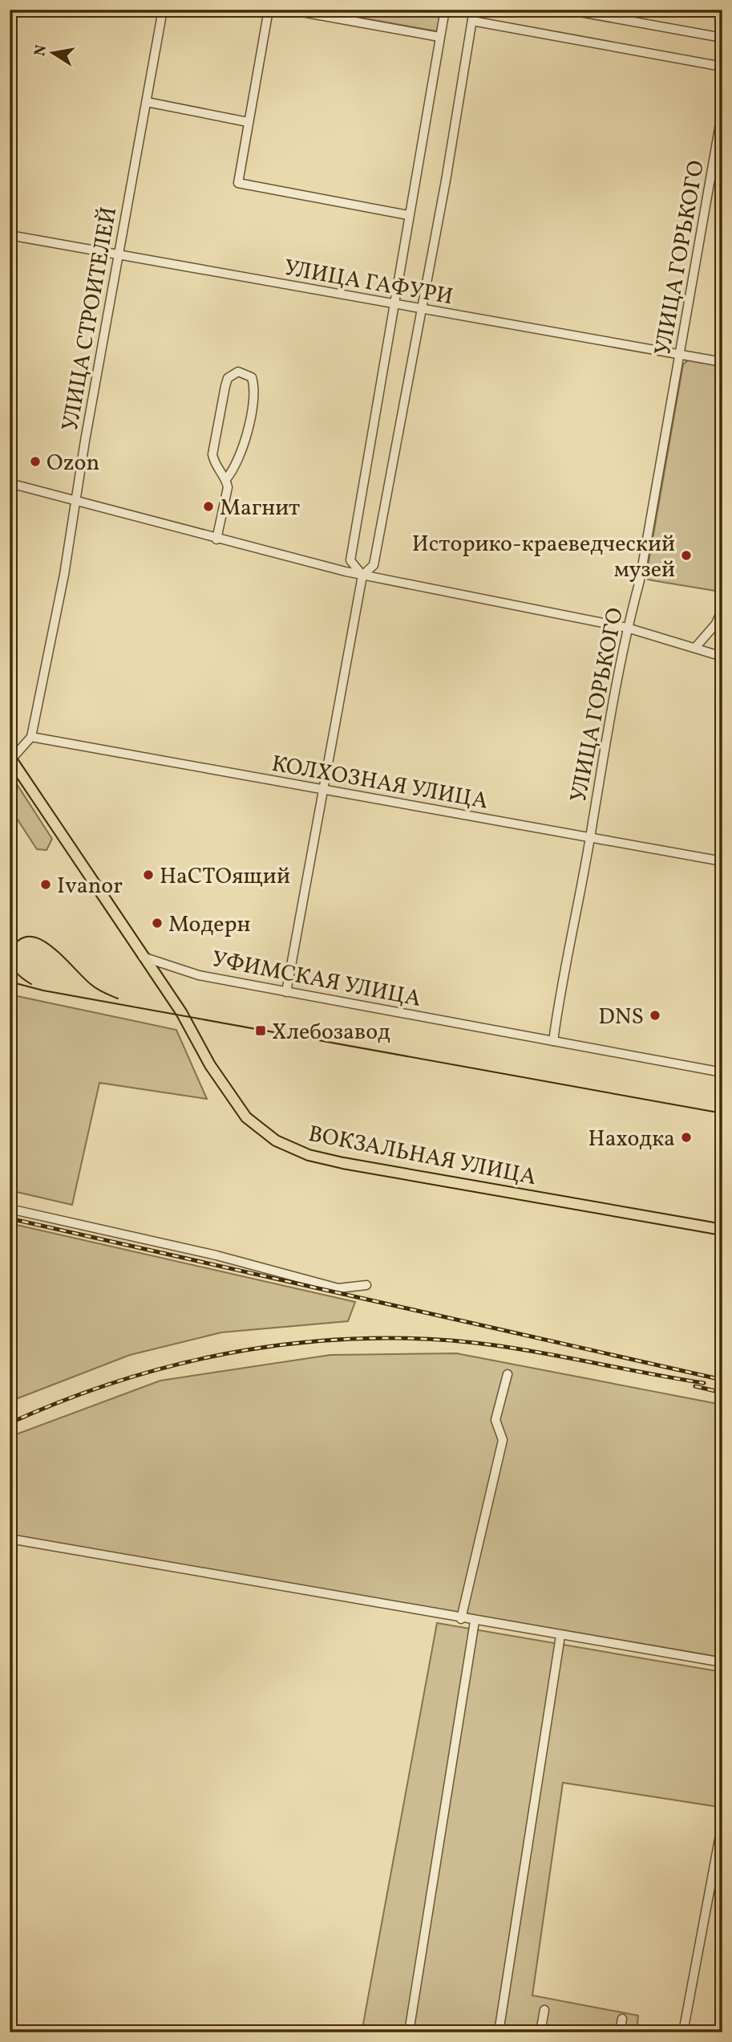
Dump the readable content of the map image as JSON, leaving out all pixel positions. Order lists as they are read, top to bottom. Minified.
{"streets":{"main road":["ВОКЗАЛЬНАЯ УЛИЦА"],"street":["УЛИЦА ГОРЬКОГО","УЛИЦА ГАФУРИ","УЛИЦА СТРОИТЕЛЕЙ","КОЛХОЗНАЯ УЛИЦА","УФИМСКАЯ УЛИЦА"]},"crossings":[["УЛИЦА ГОРЬКОГО","УЛИЦА ГАФУРИ"],["УЛИЦА ГОРЬКОГО","КОЛХОЗНАЯ УЛИЦА"],["УЛИЦА ГОРЬКОГО","УФИМСКАЯ УЛИЦА"],["УЛИЦА ГАФУРИ","УЛИЦА СТРОИТЕЛЕЙ"],["УЛИЦА СТРОИТЕЛЕЙ","КОЛХОЗНАЯ УЛИЦА"],["УФИМСКАЯ УЛИЦА","ВОКЗАЛЬНАЯ УЛИЦА"]],"places":{"other":["Ozon","Магнит","Историко-краеведческий музей","НаСТОящий","Ivanor","Модерн","DNS","Находка"],"transit":["Хлебозавод"]},"north":"left"}
